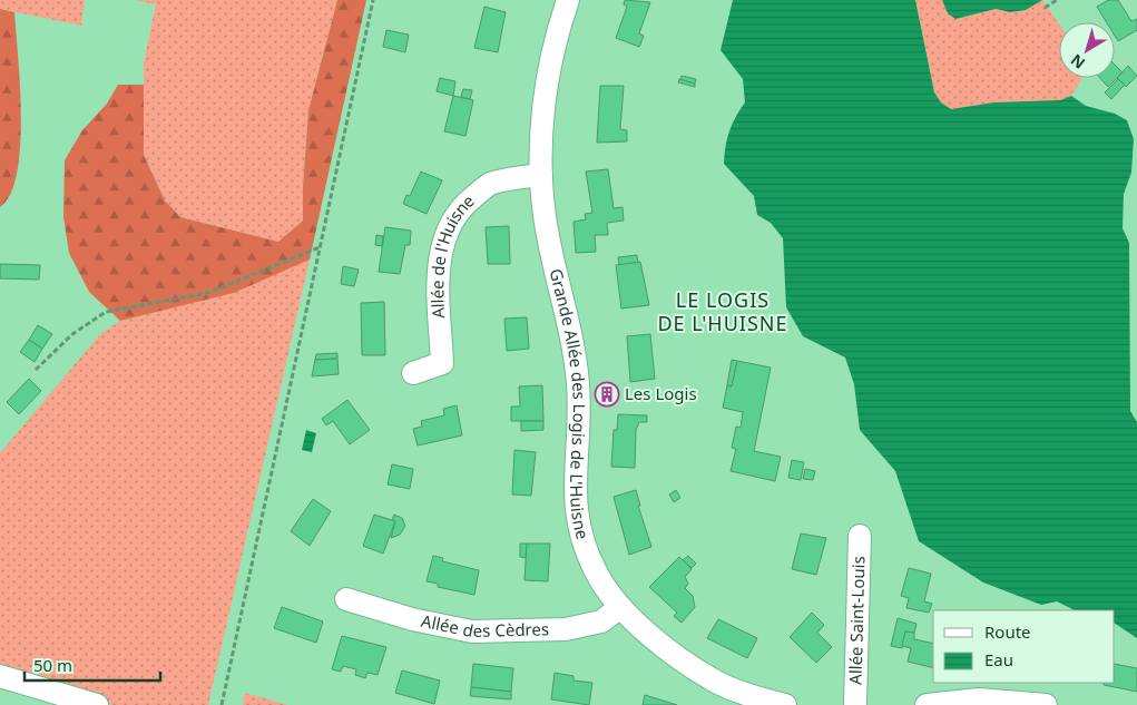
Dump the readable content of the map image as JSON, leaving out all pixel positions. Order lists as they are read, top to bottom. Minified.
{"streets":{"street":["Allée de l'Huisne","Grande Allée des Logis de L'Huisne","Allée Saint-Louis","Allée des Cèdres"]},"crossings":[["Allée de l'Huisne","Grande Allée des Logis de L'Huisne"],["Grande Allée des Logis de L'Huisne","Allée des Cèdres"]],"districts":["LE LOGIS DE L'HUISNE"],"places":{"building":["Les Logis"]},"legend":["Route","Eau"],"scale_bar":"50 m","north":"bottom left"}
